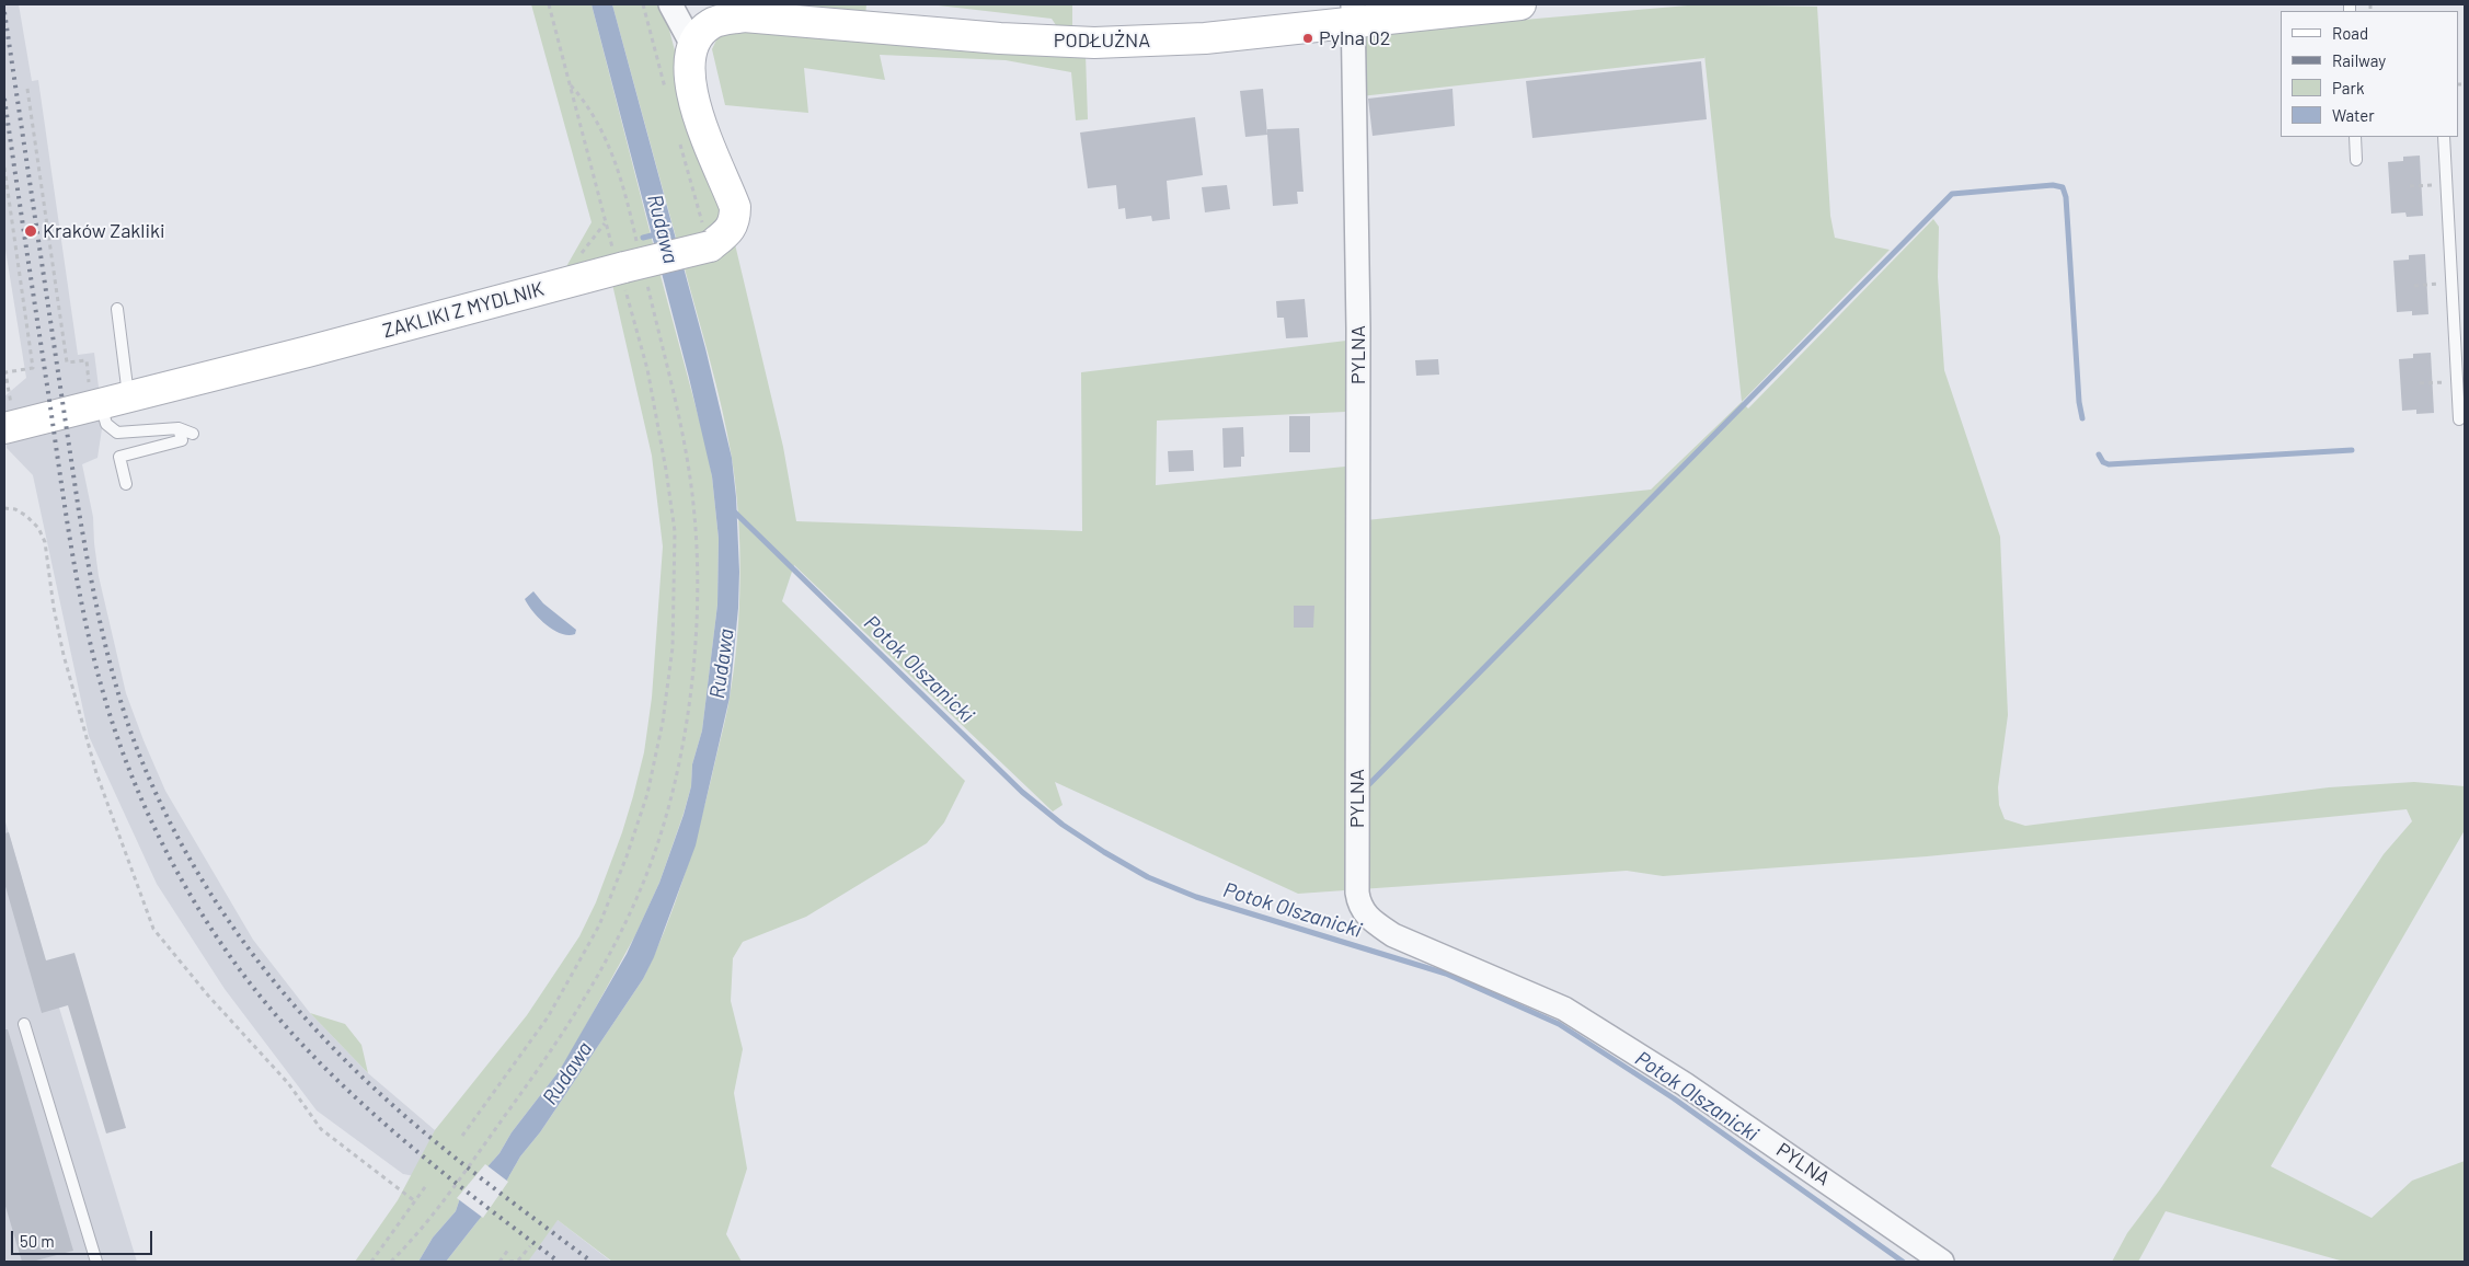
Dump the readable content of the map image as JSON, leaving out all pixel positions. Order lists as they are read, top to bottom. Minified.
{"streets":{"street":["PODŁUŻNA","ZAKLIKI Z MYDLNIK","PYLNA"]},"crossings":[["PODŁUŻNA","ZAKLIKI Z MYDLNIK"],["PODŁUŻNA","PYLNA"]],"water":["Rudawa","Potok Olszanicki"],"places":["Pylna 02","Kraków Zakliki"],"legend":["Road","Railway","Park","Water"],"scale_bar":"50 m"}
